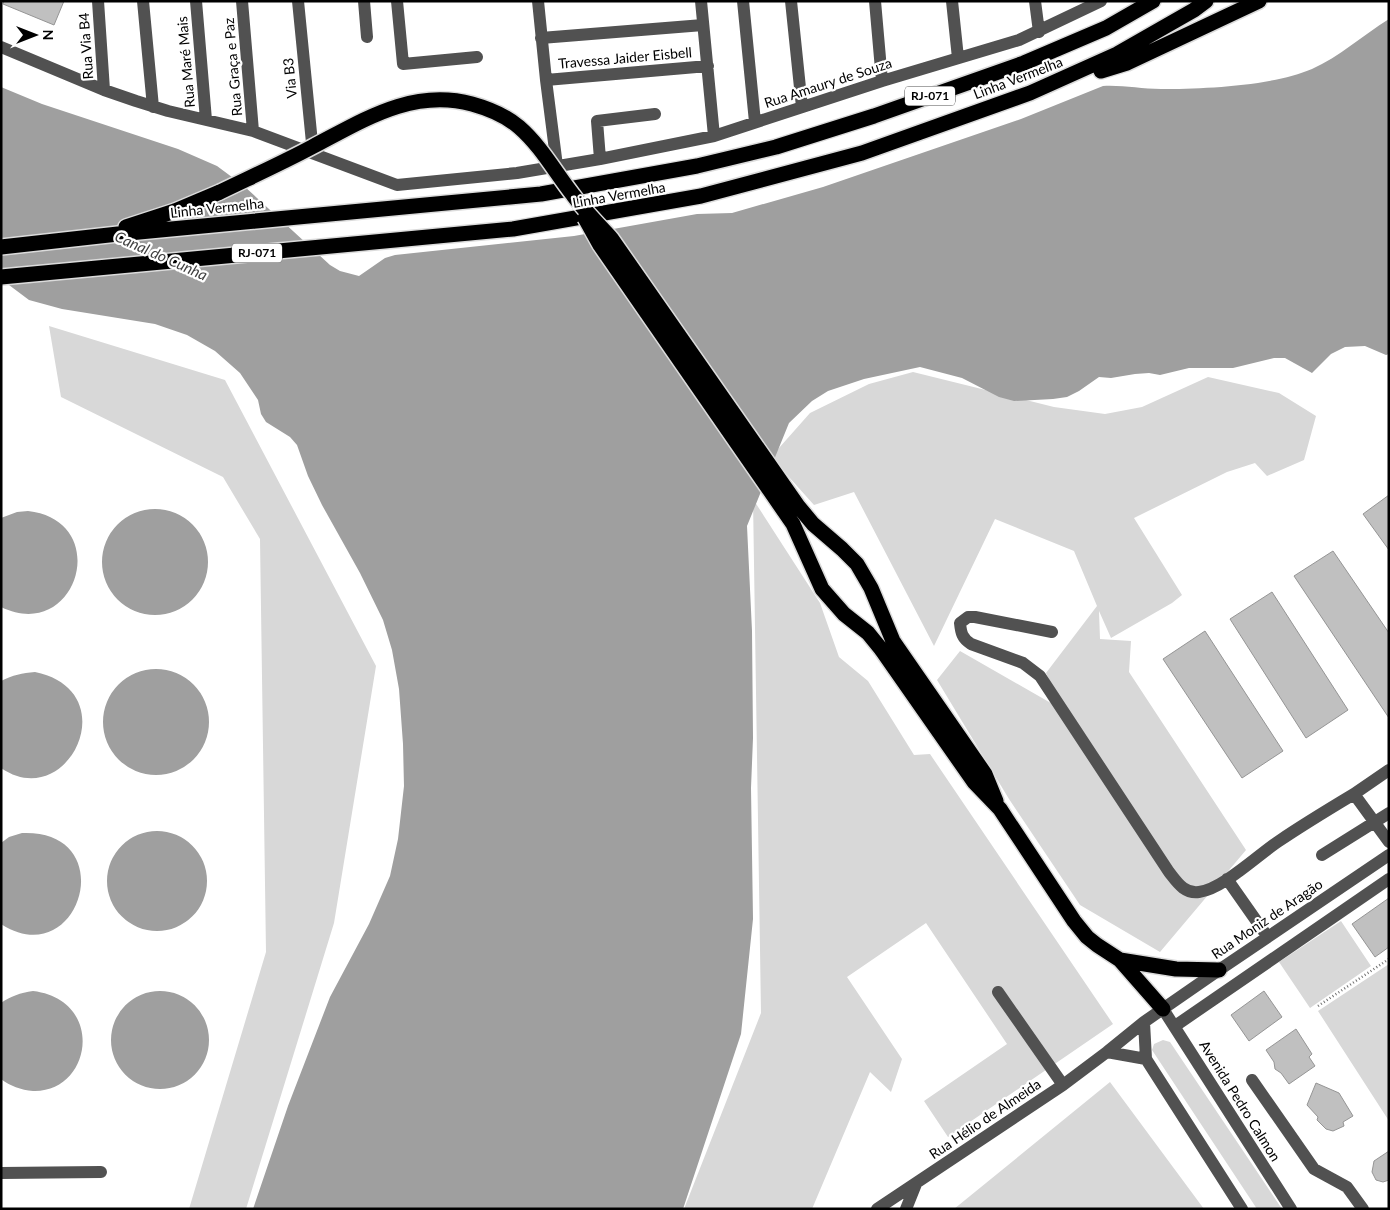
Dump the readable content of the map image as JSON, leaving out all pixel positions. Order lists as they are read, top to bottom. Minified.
{"streets":{"highway":["Linha Vermelha","RJ-071"],"street":["Rua Via B4","Travessa Jaider Eisbell","Rua Maré Mais","Rua Graça e Paz","Via B3","Rua Amaury de Souza","Rua Moniz de Aragão","Avenida Pedro Calmon","Rua Hélio de Almeida"]},"crossings":[["Rua Via B4","Rua Amaury de Souza"],["Rua Maré Mais","Rua Amaury de Souza"],["Rua Graça e Paz","Rua Amaury de Souza"],["Via B3","Rua Amaury de Souza"],["Rua Moniz de Aragão","Avenida Pedro Calmon"],["Rua Moniz de Aragão","Rua Hélio de Almeida"]],"water":["Canal do Cunha"],"north":"right"}
